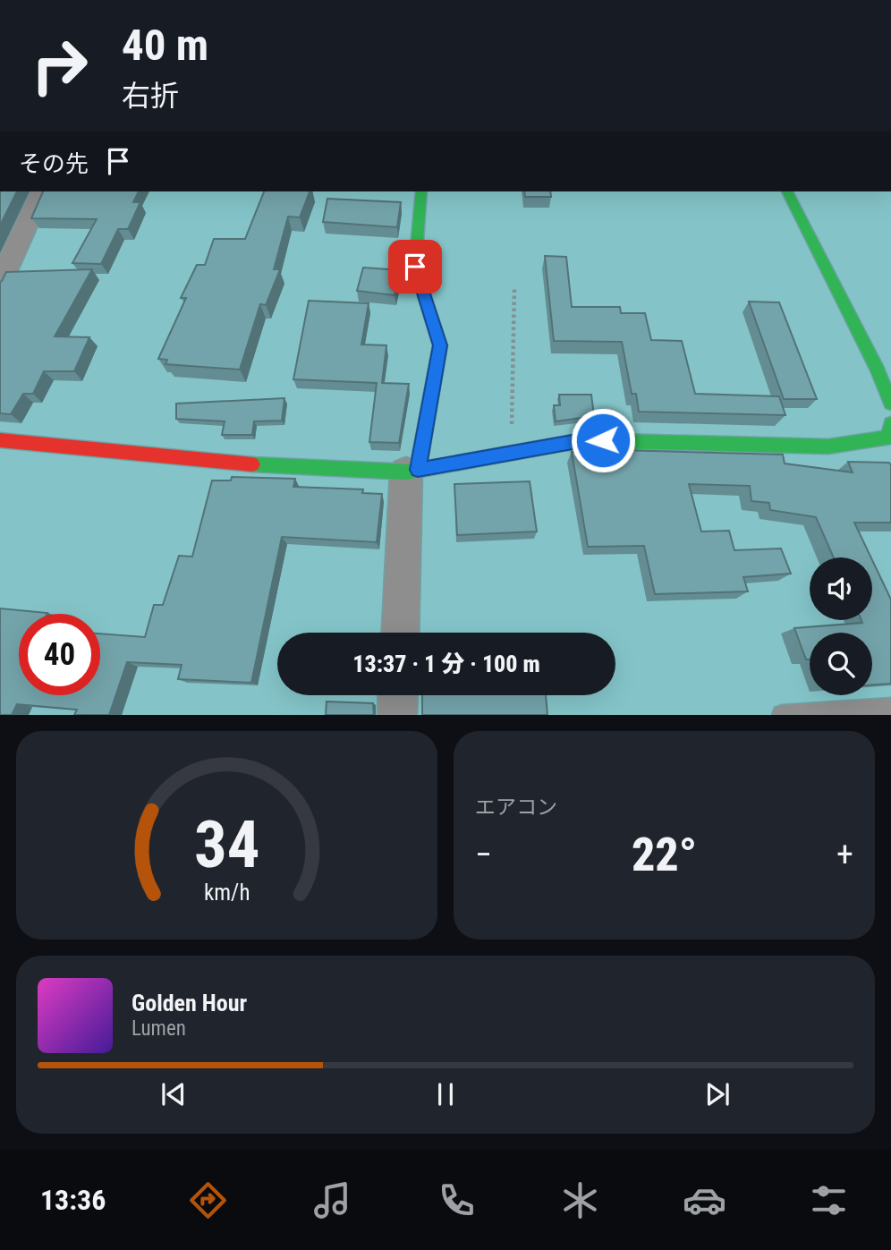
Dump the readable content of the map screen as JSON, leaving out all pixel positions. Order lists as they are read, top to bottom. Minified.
{"page":{"turn":["40 m","右折"],"then":"その先","limit":"40","trip":"13:37 · 1 分 · 100 m","tile":"エアコン","heat":["−","22°","+"],"song":["Golden Hour","Lumen"],"tabs":"13:36","gauge":["34","km/h"]}}
